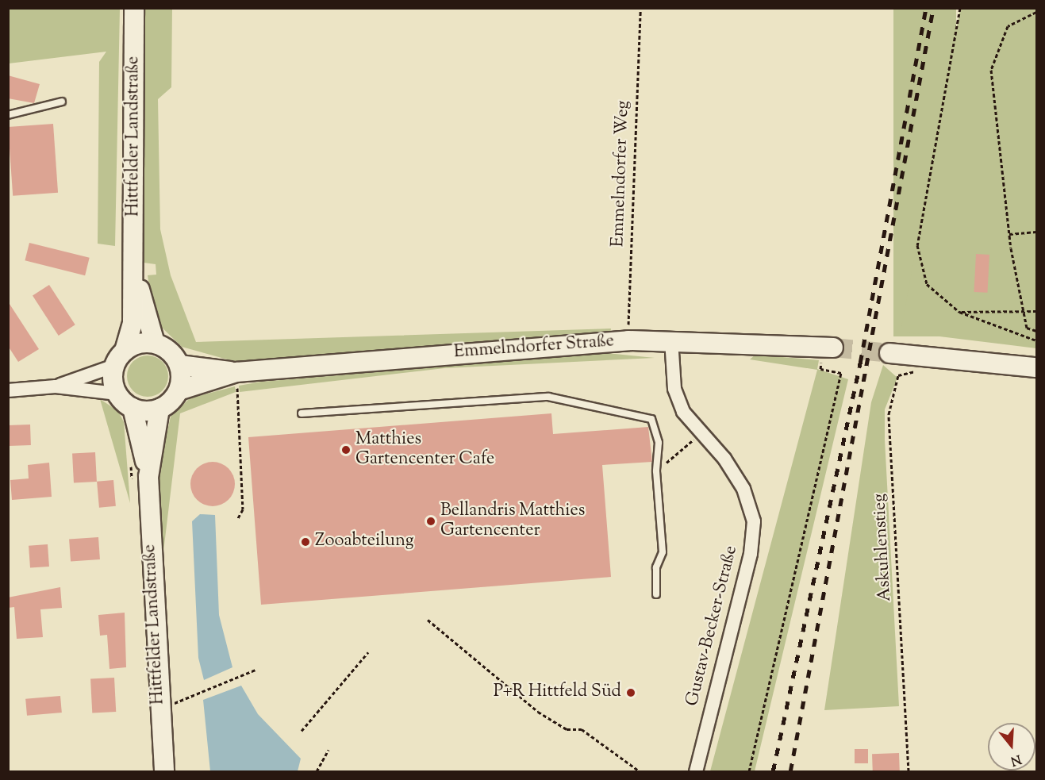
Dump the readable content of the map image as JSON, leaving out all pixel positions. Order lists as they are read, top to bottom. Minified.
{"streets":{"main road":["Hittfelder Landstraße","Emmelndorfer Straße"],"street":["Gustav-Becker-Straße"],"path":["Emmelndorfer Weg","Askuhlenstieg"]},"crossings":[["Hittfelder Landstraße","Emmelndorfer Straße"],["Emmelndorfer Weg","Emmelndorfer Straße"],["Emmelndorfer Straße","Gustav-Becker-Straße"]],"places":["Matthies Gartencenter Cafe","Bellandris Matthies Gartencenter","Zooabteilung","P+R Hittfeld Süd"],"north":"bottom"}
